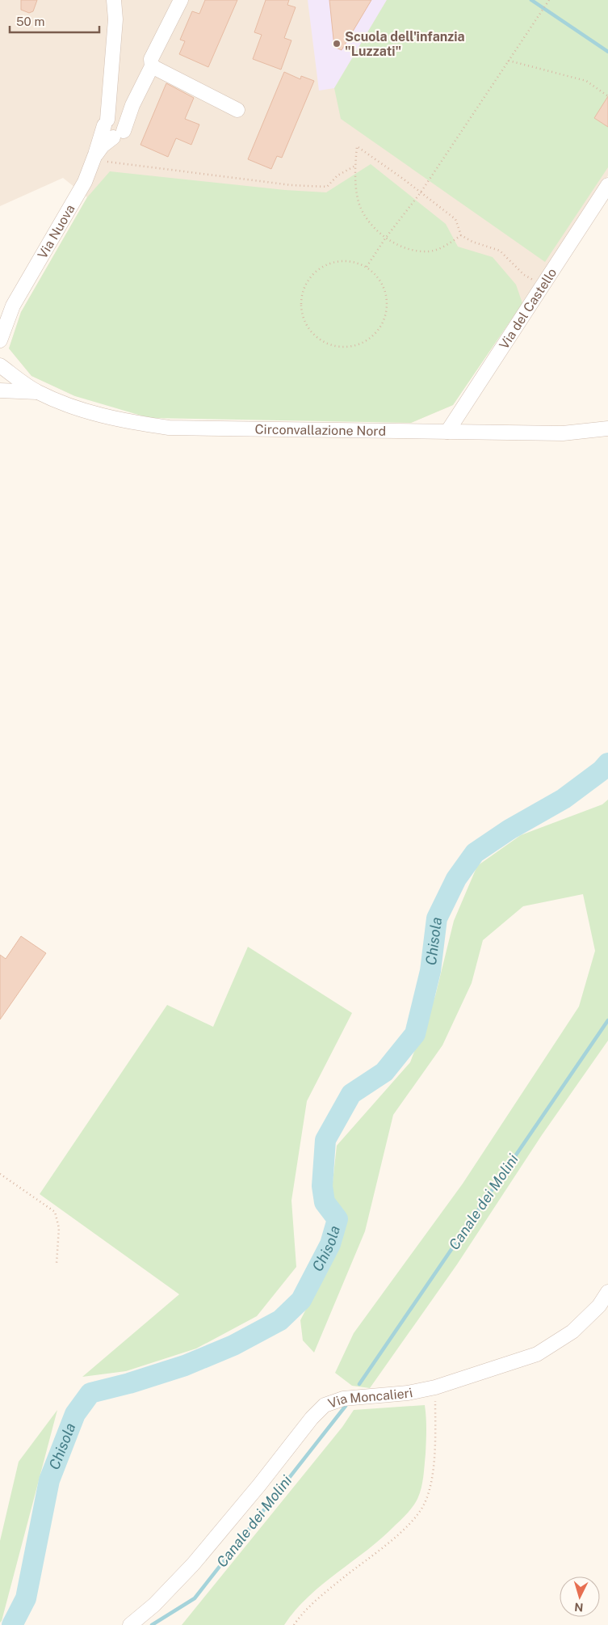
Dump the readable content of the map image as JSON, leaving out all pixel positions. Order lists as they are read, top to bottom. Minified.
{"streets":{"street":["Via Nuova","Via del Castello","Circonvallazione Nord","Via Moncalieri"]},"crossings":[["Via del Castello","Circonvallazione Nord"]],"water":["Chisola","Canale dei Molini"],"places":["Scuola dell'infanzia \"Luzzati\""],"scale_bar":"50 m","north":"bottom"}
